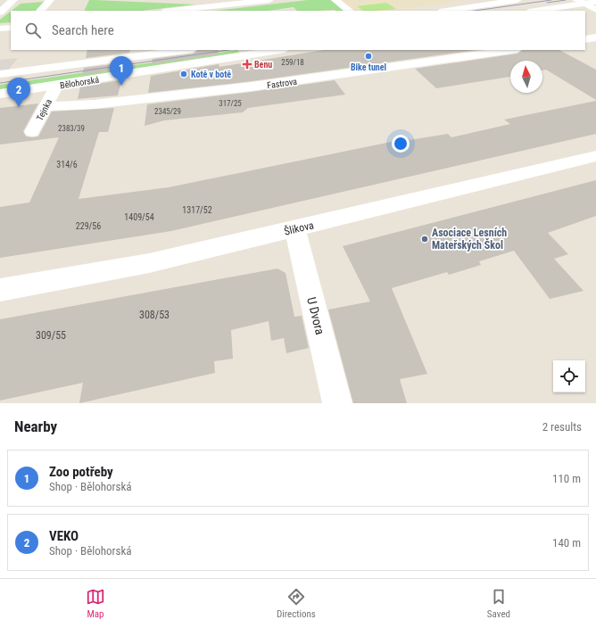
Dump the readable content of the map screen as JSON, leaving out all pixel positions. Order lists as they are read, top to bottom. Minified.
{"streets":{"street":["Bělohorská","Fastrova","Tejnka","Šlikova","U Dvora"]},"crossings":[["Bělohorská","Tejnka"],["Fastrova","Tejnka"],["Šlikova","U Dvora"]],"places":{"other":["Bike tunel","Kotě v botě","Asociace Lesních Mateřských Škol"],"health":["Benu"]},"house_numbers":["259/18","317/25","2345/29","2383/39","314/6","1317/52","1409/54","229/56","308/53","309/55"],"north":"top","page":{"search":"Search here","pins":["1","2"],"heading":["Nearby","2 results"],"list":[{"mark":"1","name":"Zoo potřeby","note":"Shop · Bělohorská","value":"110 m"},{"mark":"2","name":"VEKO","note":"Shop · Bělohorská","value":"140 m"}],"nav":["Map","Directions","Saved"]}}
